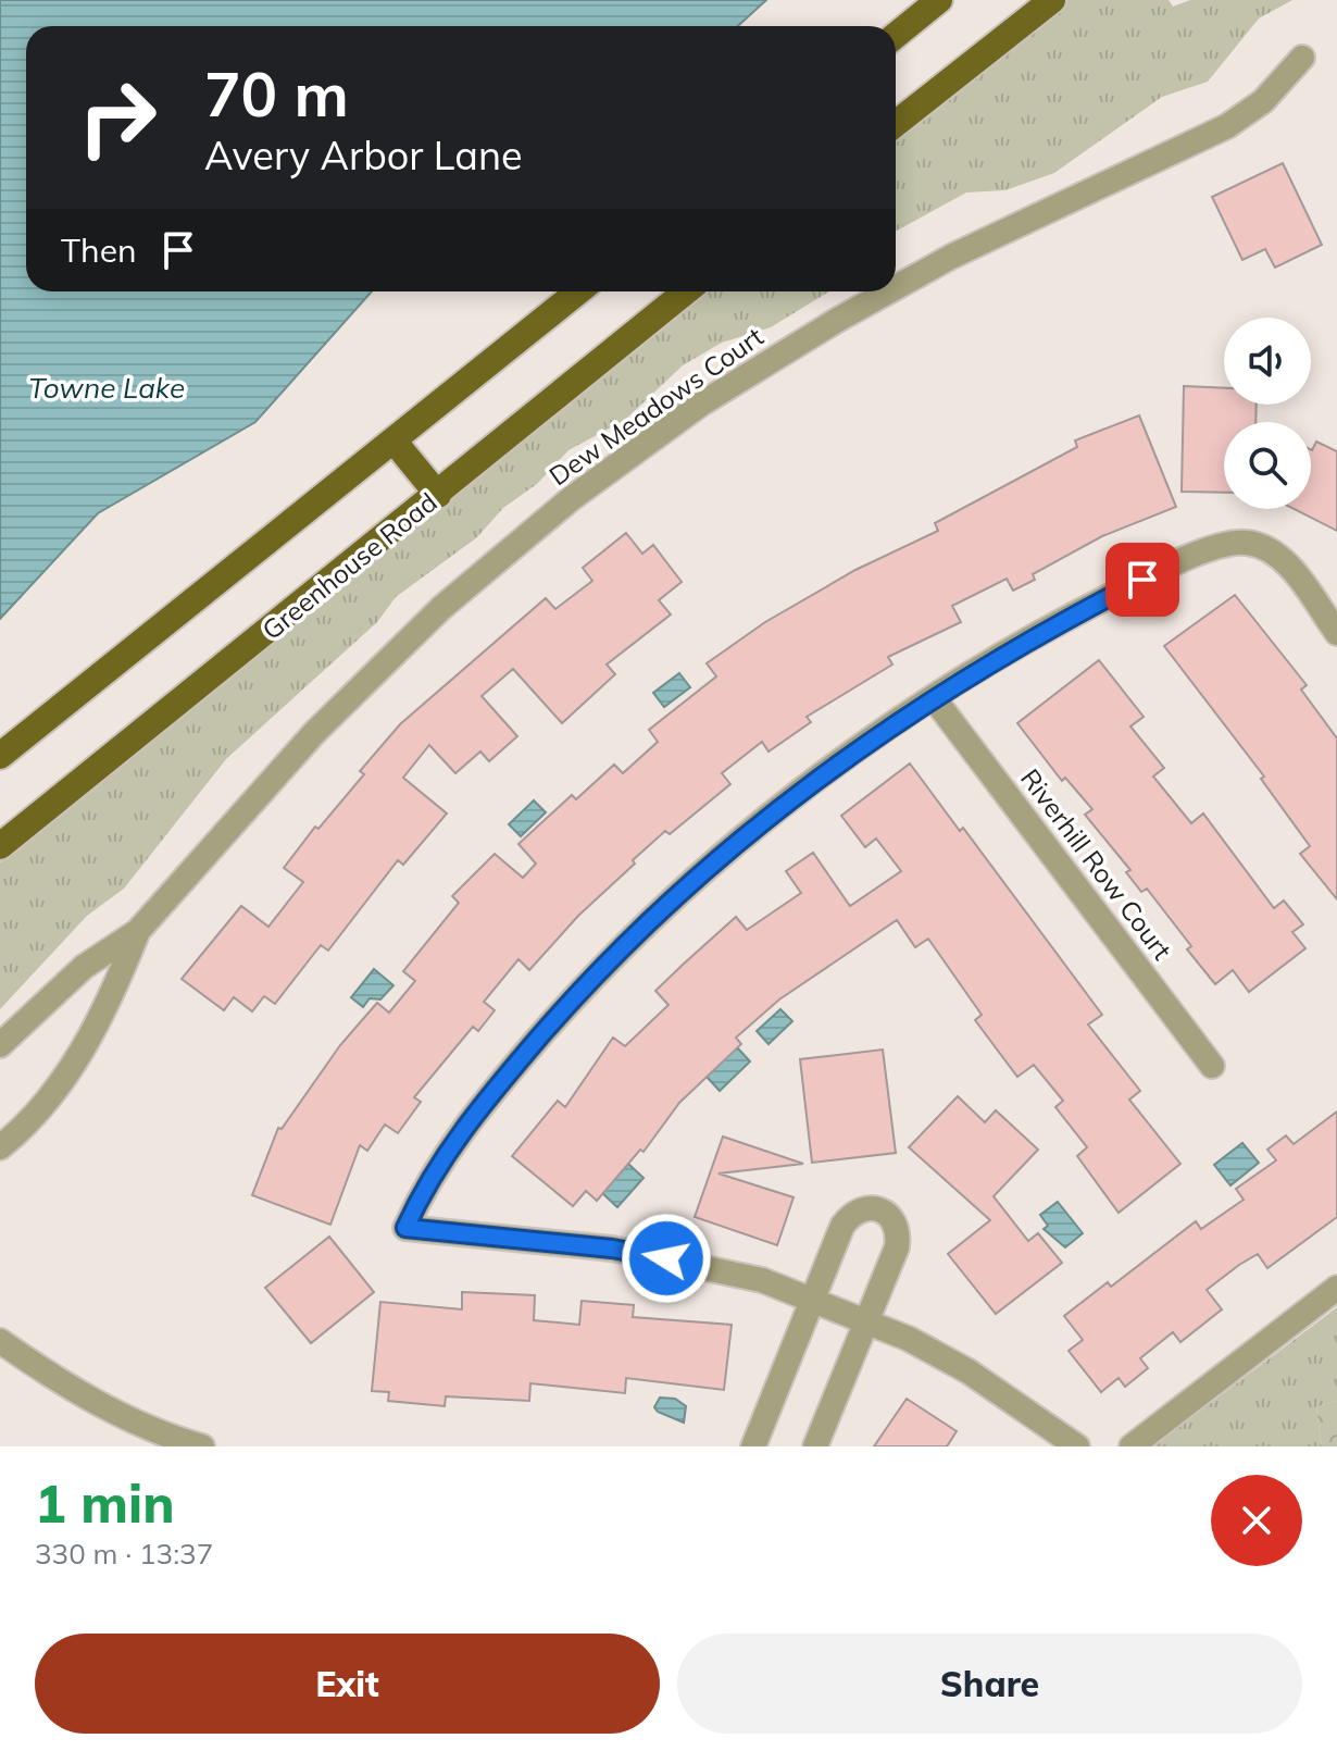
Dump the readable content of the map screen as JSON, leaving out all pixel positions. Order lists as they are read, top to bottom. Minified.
{"streets":{"main road":["Greenhouse Road"],"street":["Dew Meadows Court","Riverhill Row Court"]},"water":["Towne Lake"],"page":{"turn":["70 m","Avery Arbor Lane"],"then":"Then","heading":["1 min","330 m · 13:37"],"buttons":["Exit","Share"]}}
